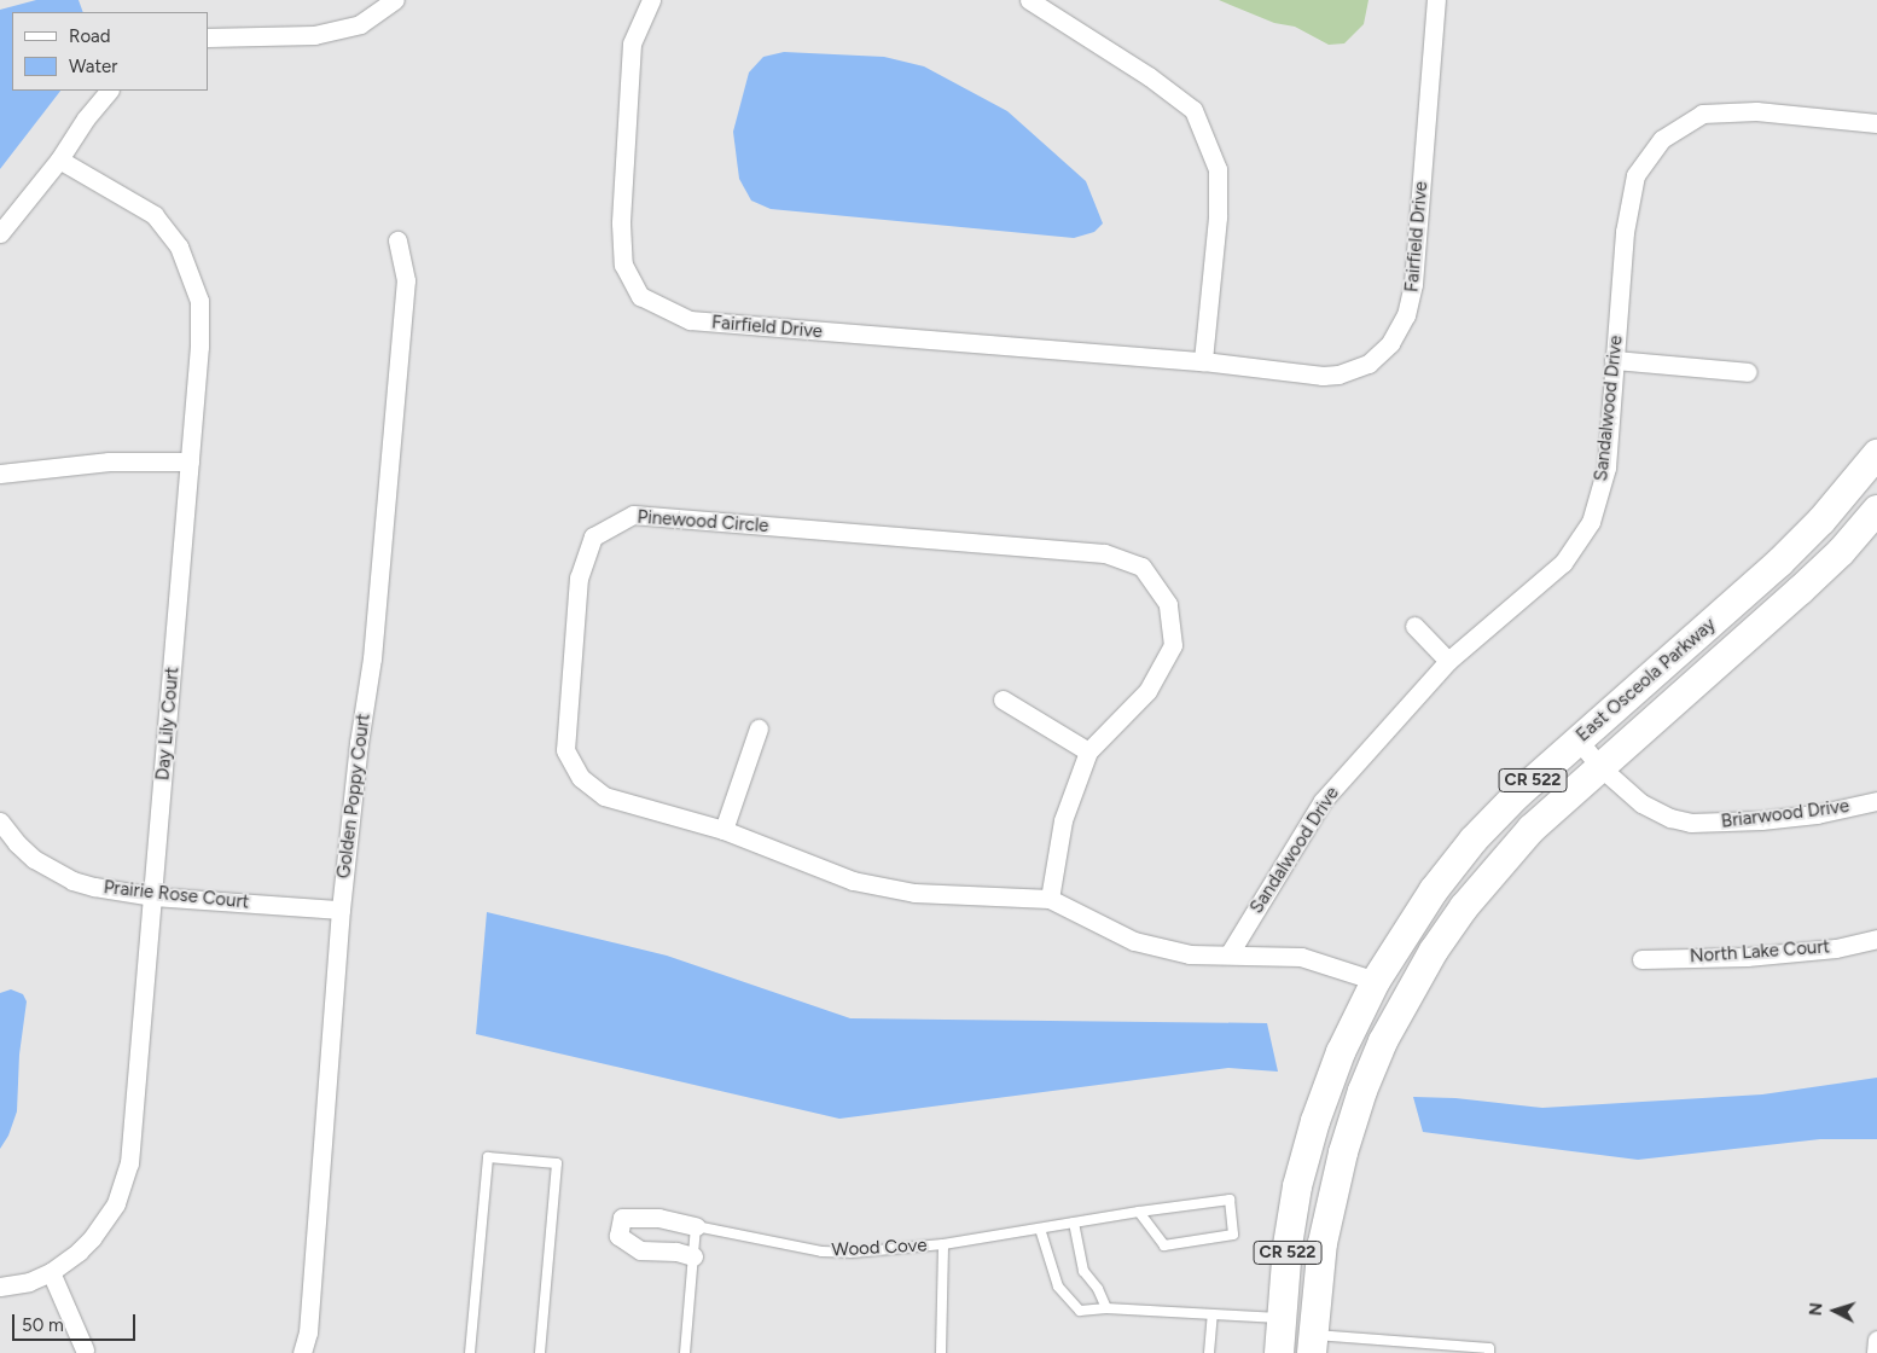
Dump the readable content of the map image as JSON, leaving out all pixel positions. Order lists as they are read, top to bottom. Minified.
{"streets":{"main road":["East Osceola Parkway","CR 522"],"street":["Fairfield Drive","Sandalwood Drive","Pinewood Circle","Day Lily Court","Golden Poppy Court","Briarwood Drive","Prairie Rose Court","North Lake Court","Wood Cove"]},"crossings":[["Sandalwood Drive","Pinewood Circle"],["Pinewood Circle","East Osceola Parkway"],["East Osceola Parkway","Briarwood Drive"],["Day Lily Court","Prairie Rose Court"],["Golden Poppy Court","Prairie Rose Court"]],"legend":["Road","Water"],"scale_bar":"50 m","north":"left"}
